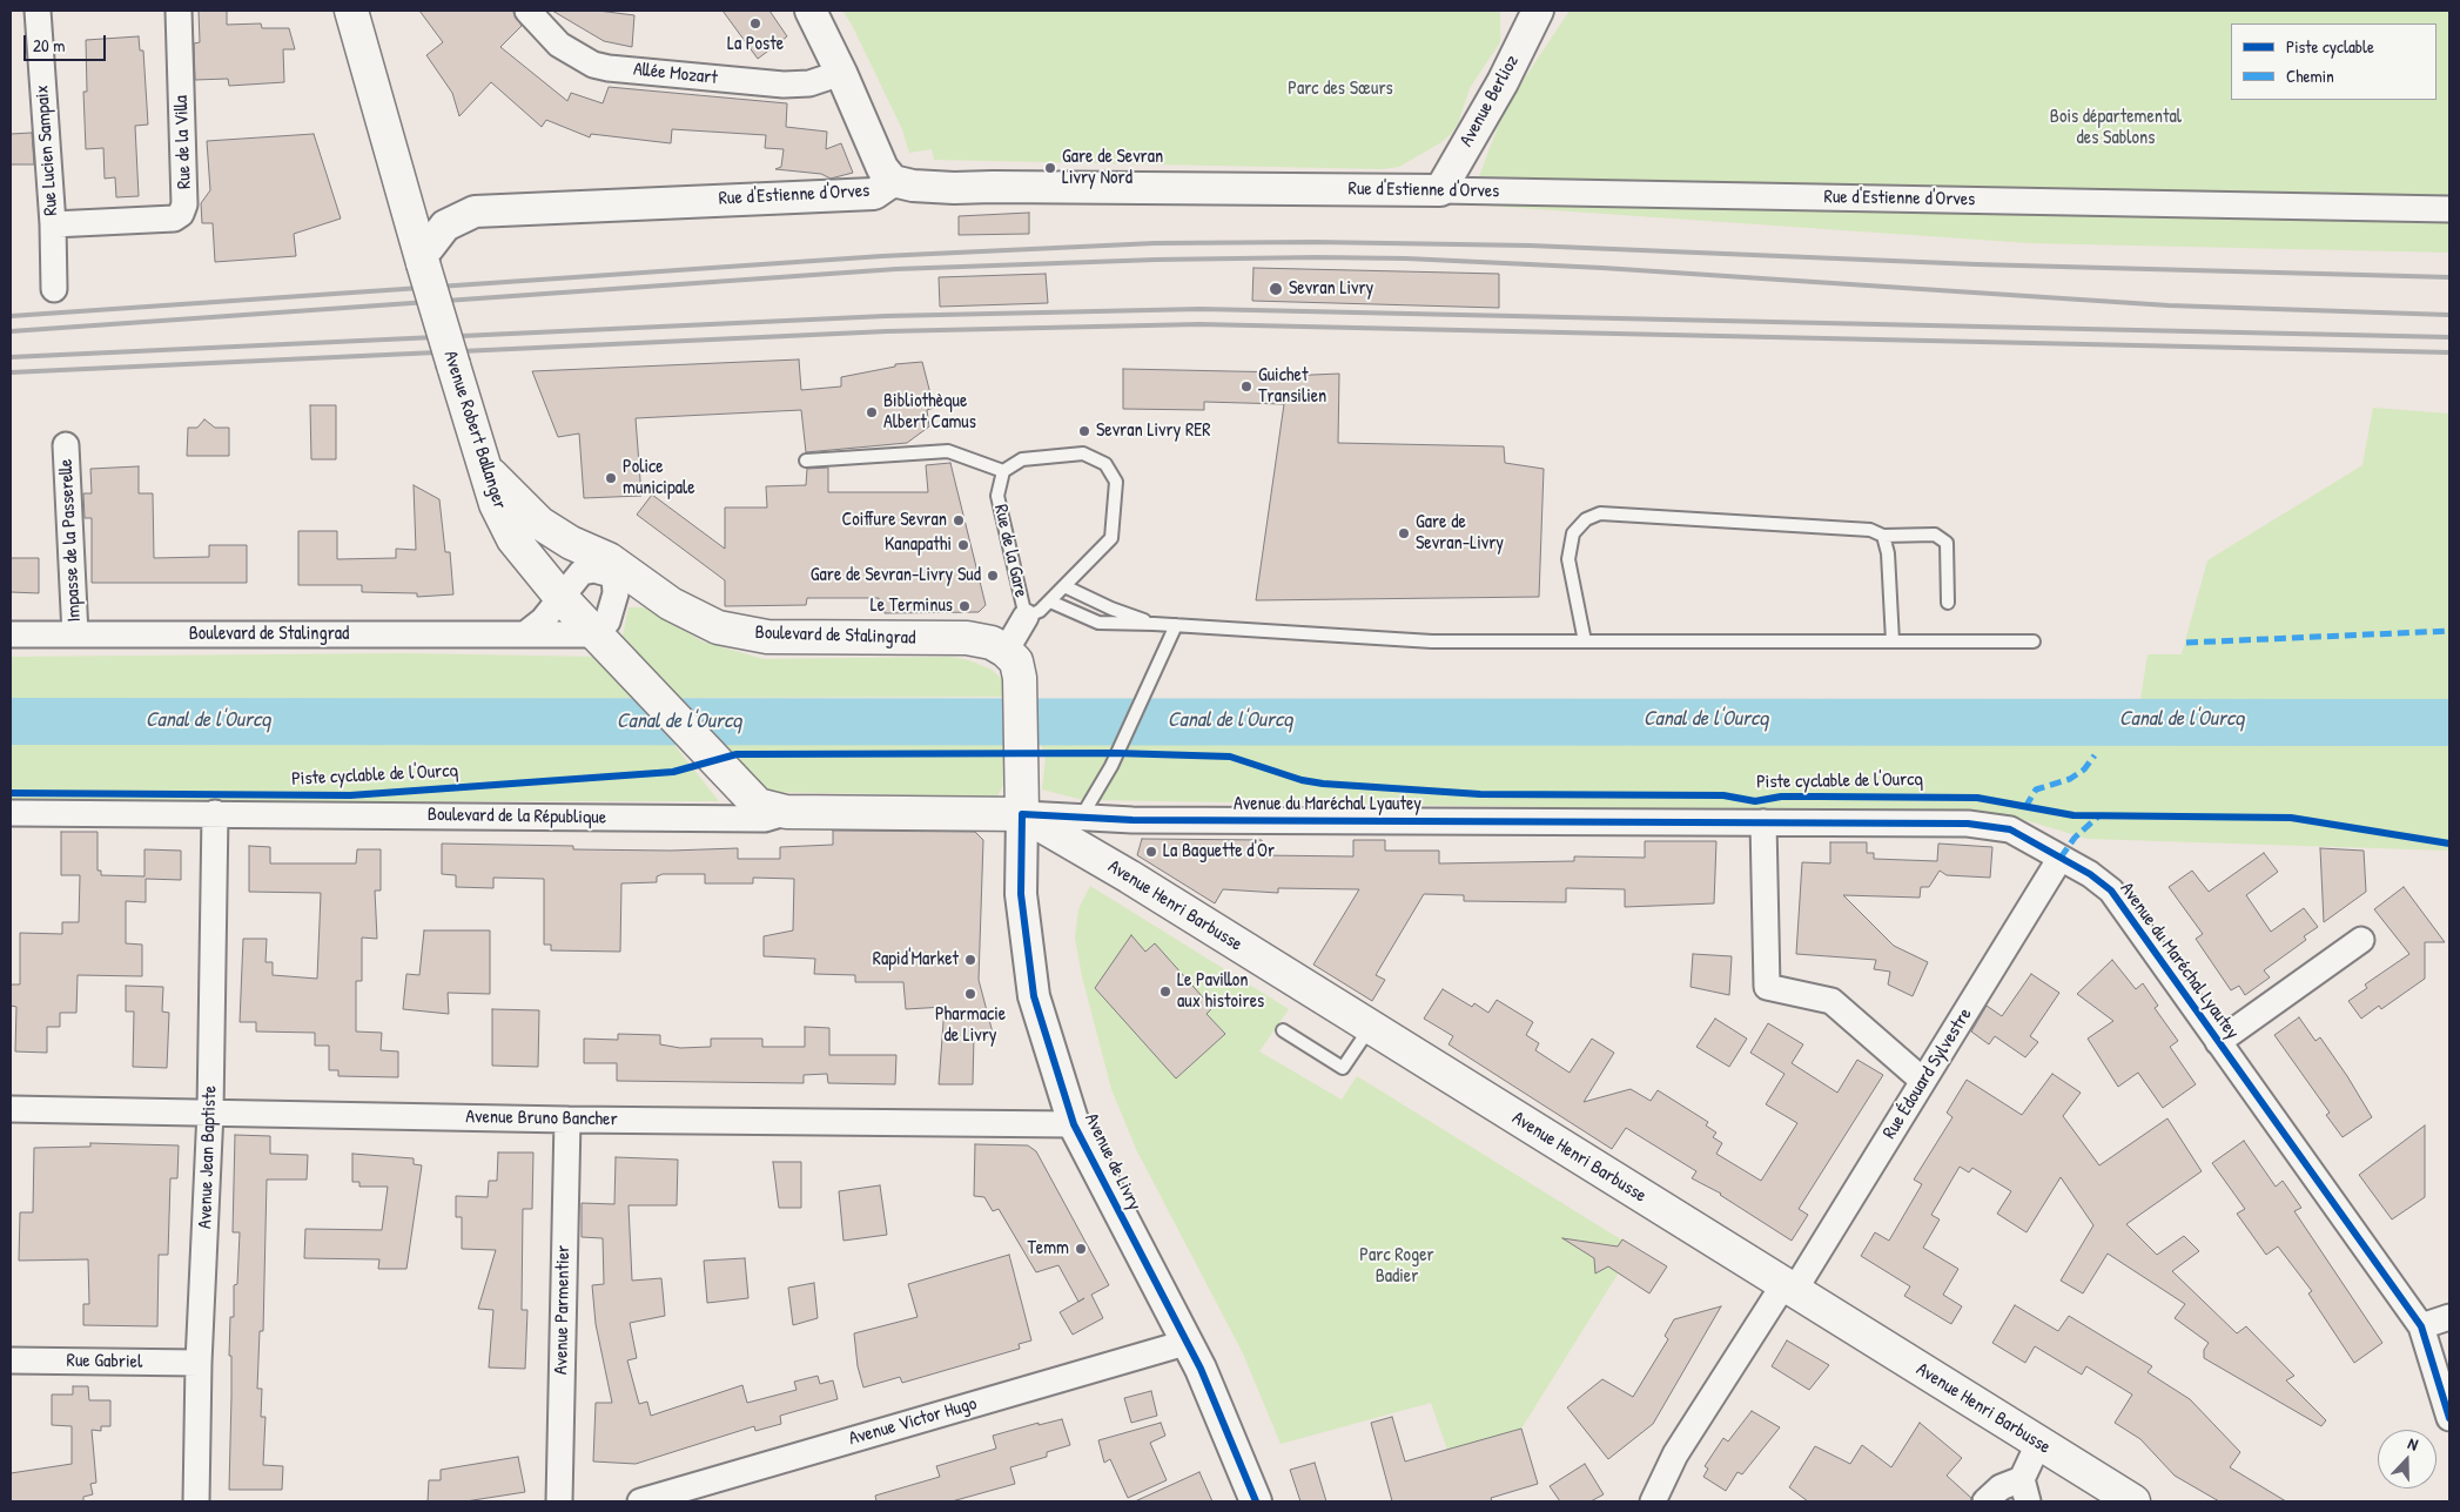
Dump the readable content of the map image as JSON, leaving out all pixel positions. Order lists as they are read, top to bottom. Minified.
{"streets":{"main road":["Avenue Robert Ballanger","Boulevard de Stalingrad","Boulevard de la République","Avenue Henri Barbusse"],"street":["Allée Mozart","Avenue Berlioz","Rue de la Villa","Rue Lucien Sampaix","Rue d'Estienne d'Orves","Impasse de la Passerelle","Rue de la Gare","Avenue du Maréchal Lyautey","Rue Édouard Sylvestre","Avenue Bruno Bancher","Avenue Jean Baptiste","Avenue de Livry","Avenue Parmentier","Rue Gabriel","Avenue Victor Hugo"],"cycle path":["Piste cyclable de l'Ourcq"]},"crossings":[["Avenue Berlioz","Rue d'Estienne d'Orves"],["Rue de la Villa","Rue Lucien Sampaix"],["Rue d'Estienne d'Orves","Avenue Robert Ballanger"],["Avenue Robert Ballanger","Boulevard de Stalingrad"],["Avenue Robert Ballanger","Boulevard de la République"],["Impasse de la Passerelle","Boulevard de Stalingrad"],["Rue de la Gare","Boulevard de Stalingrad"],["Avenue du Maréchal Lyautey","Boulevard de la République"],["Avenue du Maréchal Lyautey","Avenue Henri Barbusse"],["Avenue du Maréchal Lyautey","Rue Édouard Sylvestre"],["Avenue du Maréchal Lyautey","Avenue de Livry"],["Boulevard de la République","Avenue Henri Barbusse"],["Boulevard de la République","Avenue Jean Baptiste"],["Boulevard de la République","Avenue de Livry"],["Avenue Henri Barbusse","Rue Édouard Sylvestre"],["Avenue Henri Barbusse","Avenue de Livry"],["Avenue Bruno Bancher","Avenue Jean Baptiste"],["Avenue Bruno Bancher","Avenue de Livry"],["Avenue Bruno Bancher","Avenue Parmentier"],["Avenue Jean Baptiste","Rue Gabriel"],["Avenue de Livry","Avenue Victor Hugo"]],"water":["Canal de l'Ourcq"],"parks":["Parc des Sœurs","Bois départemental des Sablons","Parc Roger Badier"],"places":["La Poste","Gare de Sevran Livry Nord","Sevran Livry","Guichet Transilien","Bibliothèque Albert Camus","Sevran Livry RER","Police municipale","Coiffure Sevran","Gare de Sevran-Livry","Kanapathi","Gare de Sevran-Livry Sud","Le Terminus","La Baguette d'Or","Rapid'Market","Le Pavillon aux histoires","Pharmacie de Livry","Temm"],"legend":["Piste cyclable","Chemin"],"scale_bar":"20 m","north":"top"}
